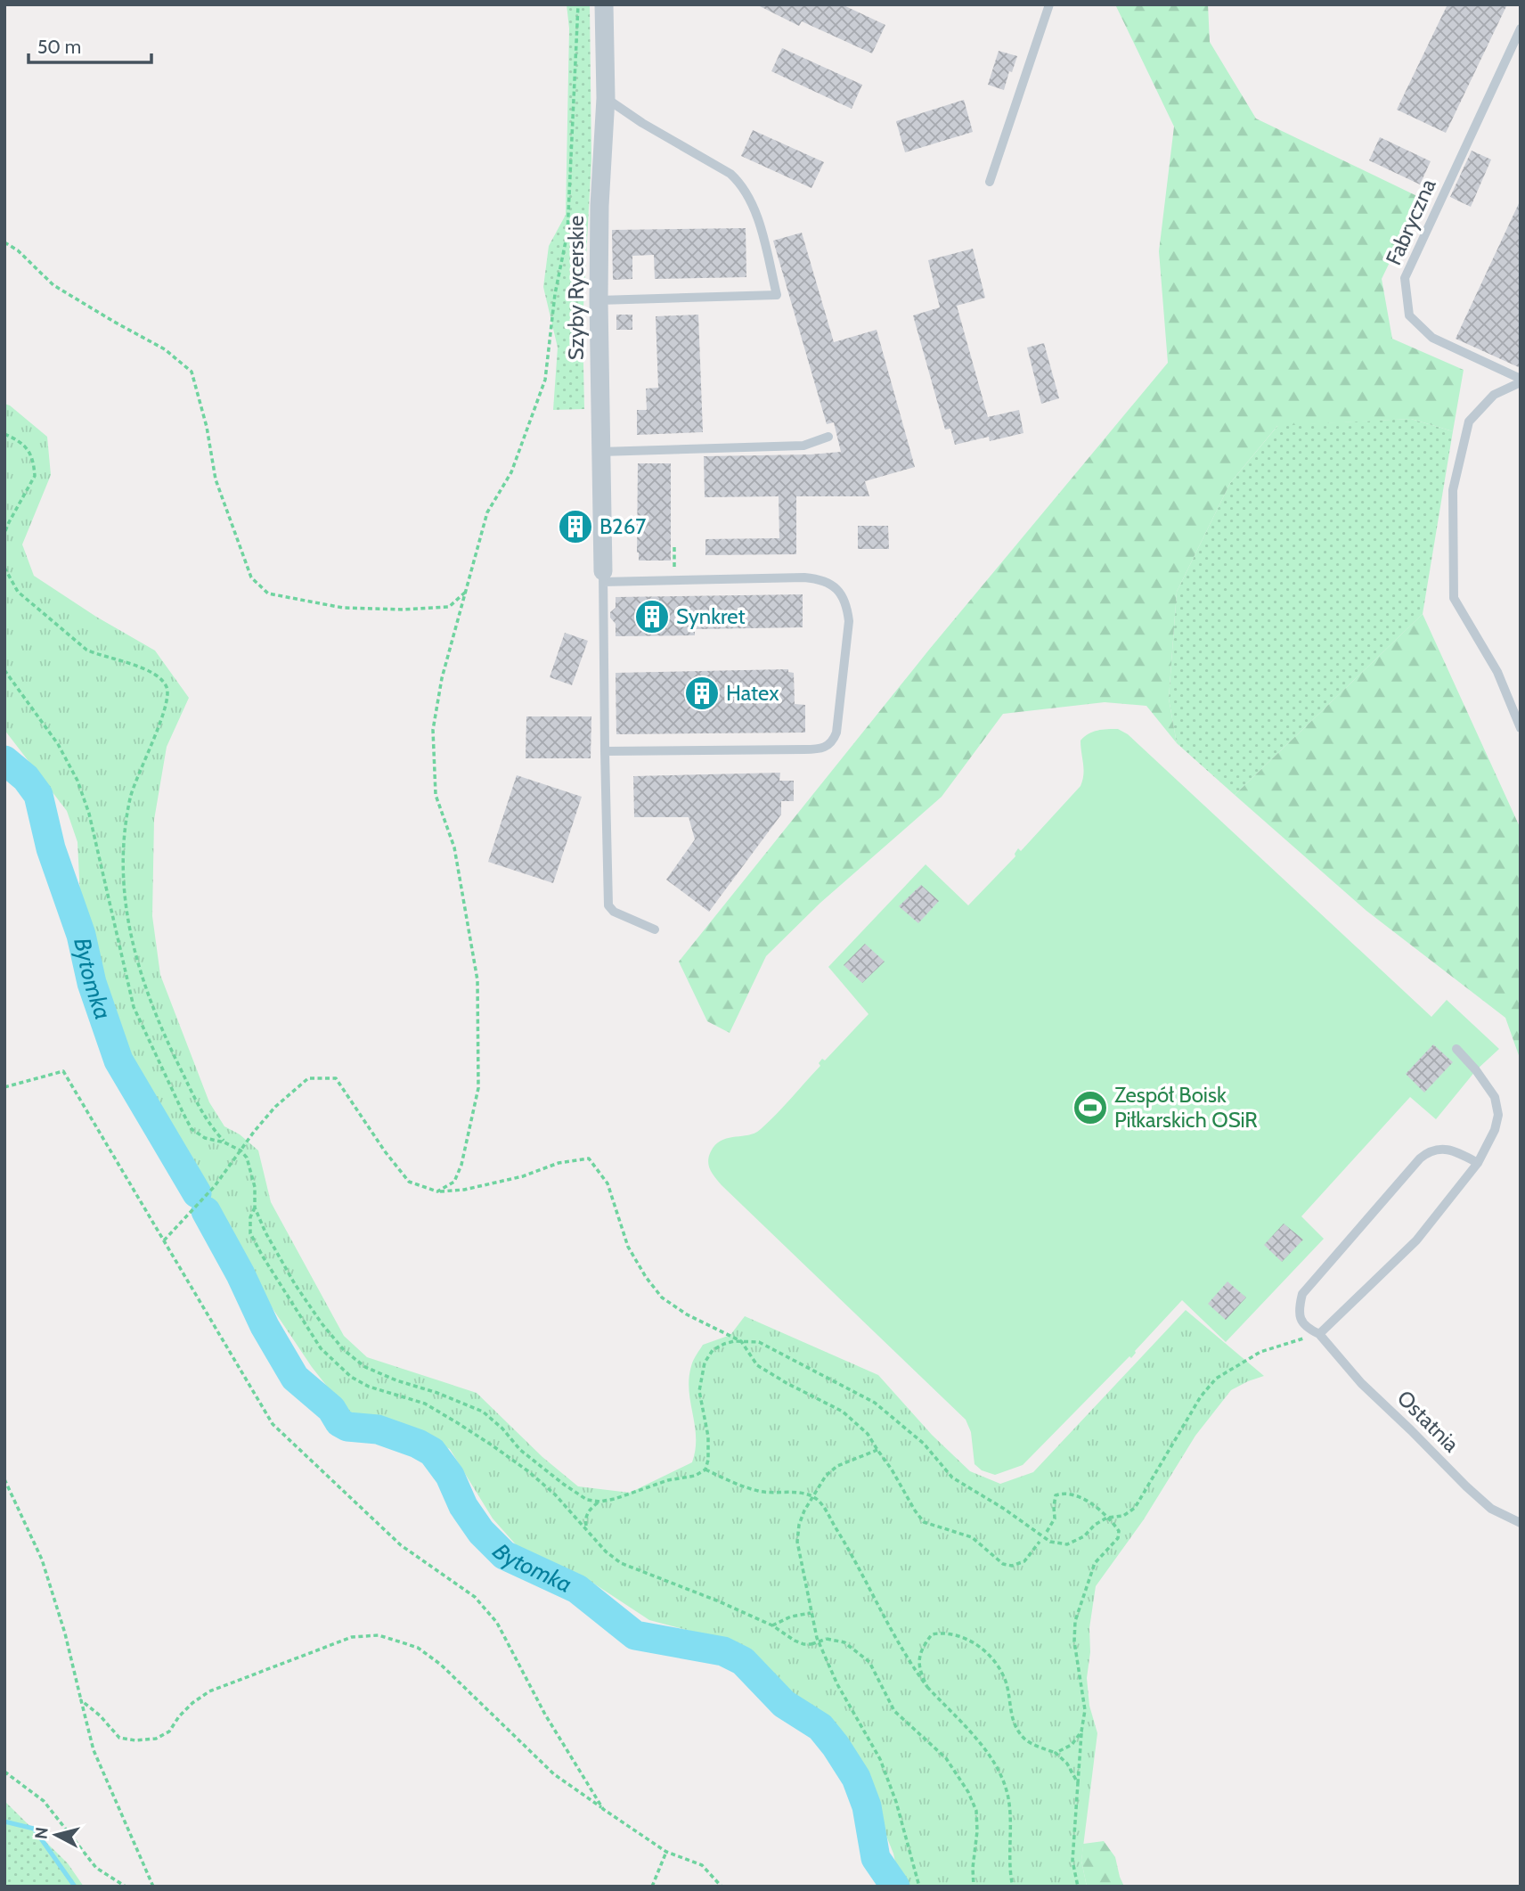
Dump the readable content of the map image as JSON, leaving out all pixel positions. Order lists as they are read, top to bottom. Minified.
{"streets":{"street":["Szyby Rycerskie"],"lane":["Fabryczna","Ostatnia"]},"water":["Bytomka"],"places":{"building":["B267","Synkret","Hatex"],"sports":["Zespół Boisk Piłkarskich OSiR"]},"scale_bar":"50 m","north":"left"}
